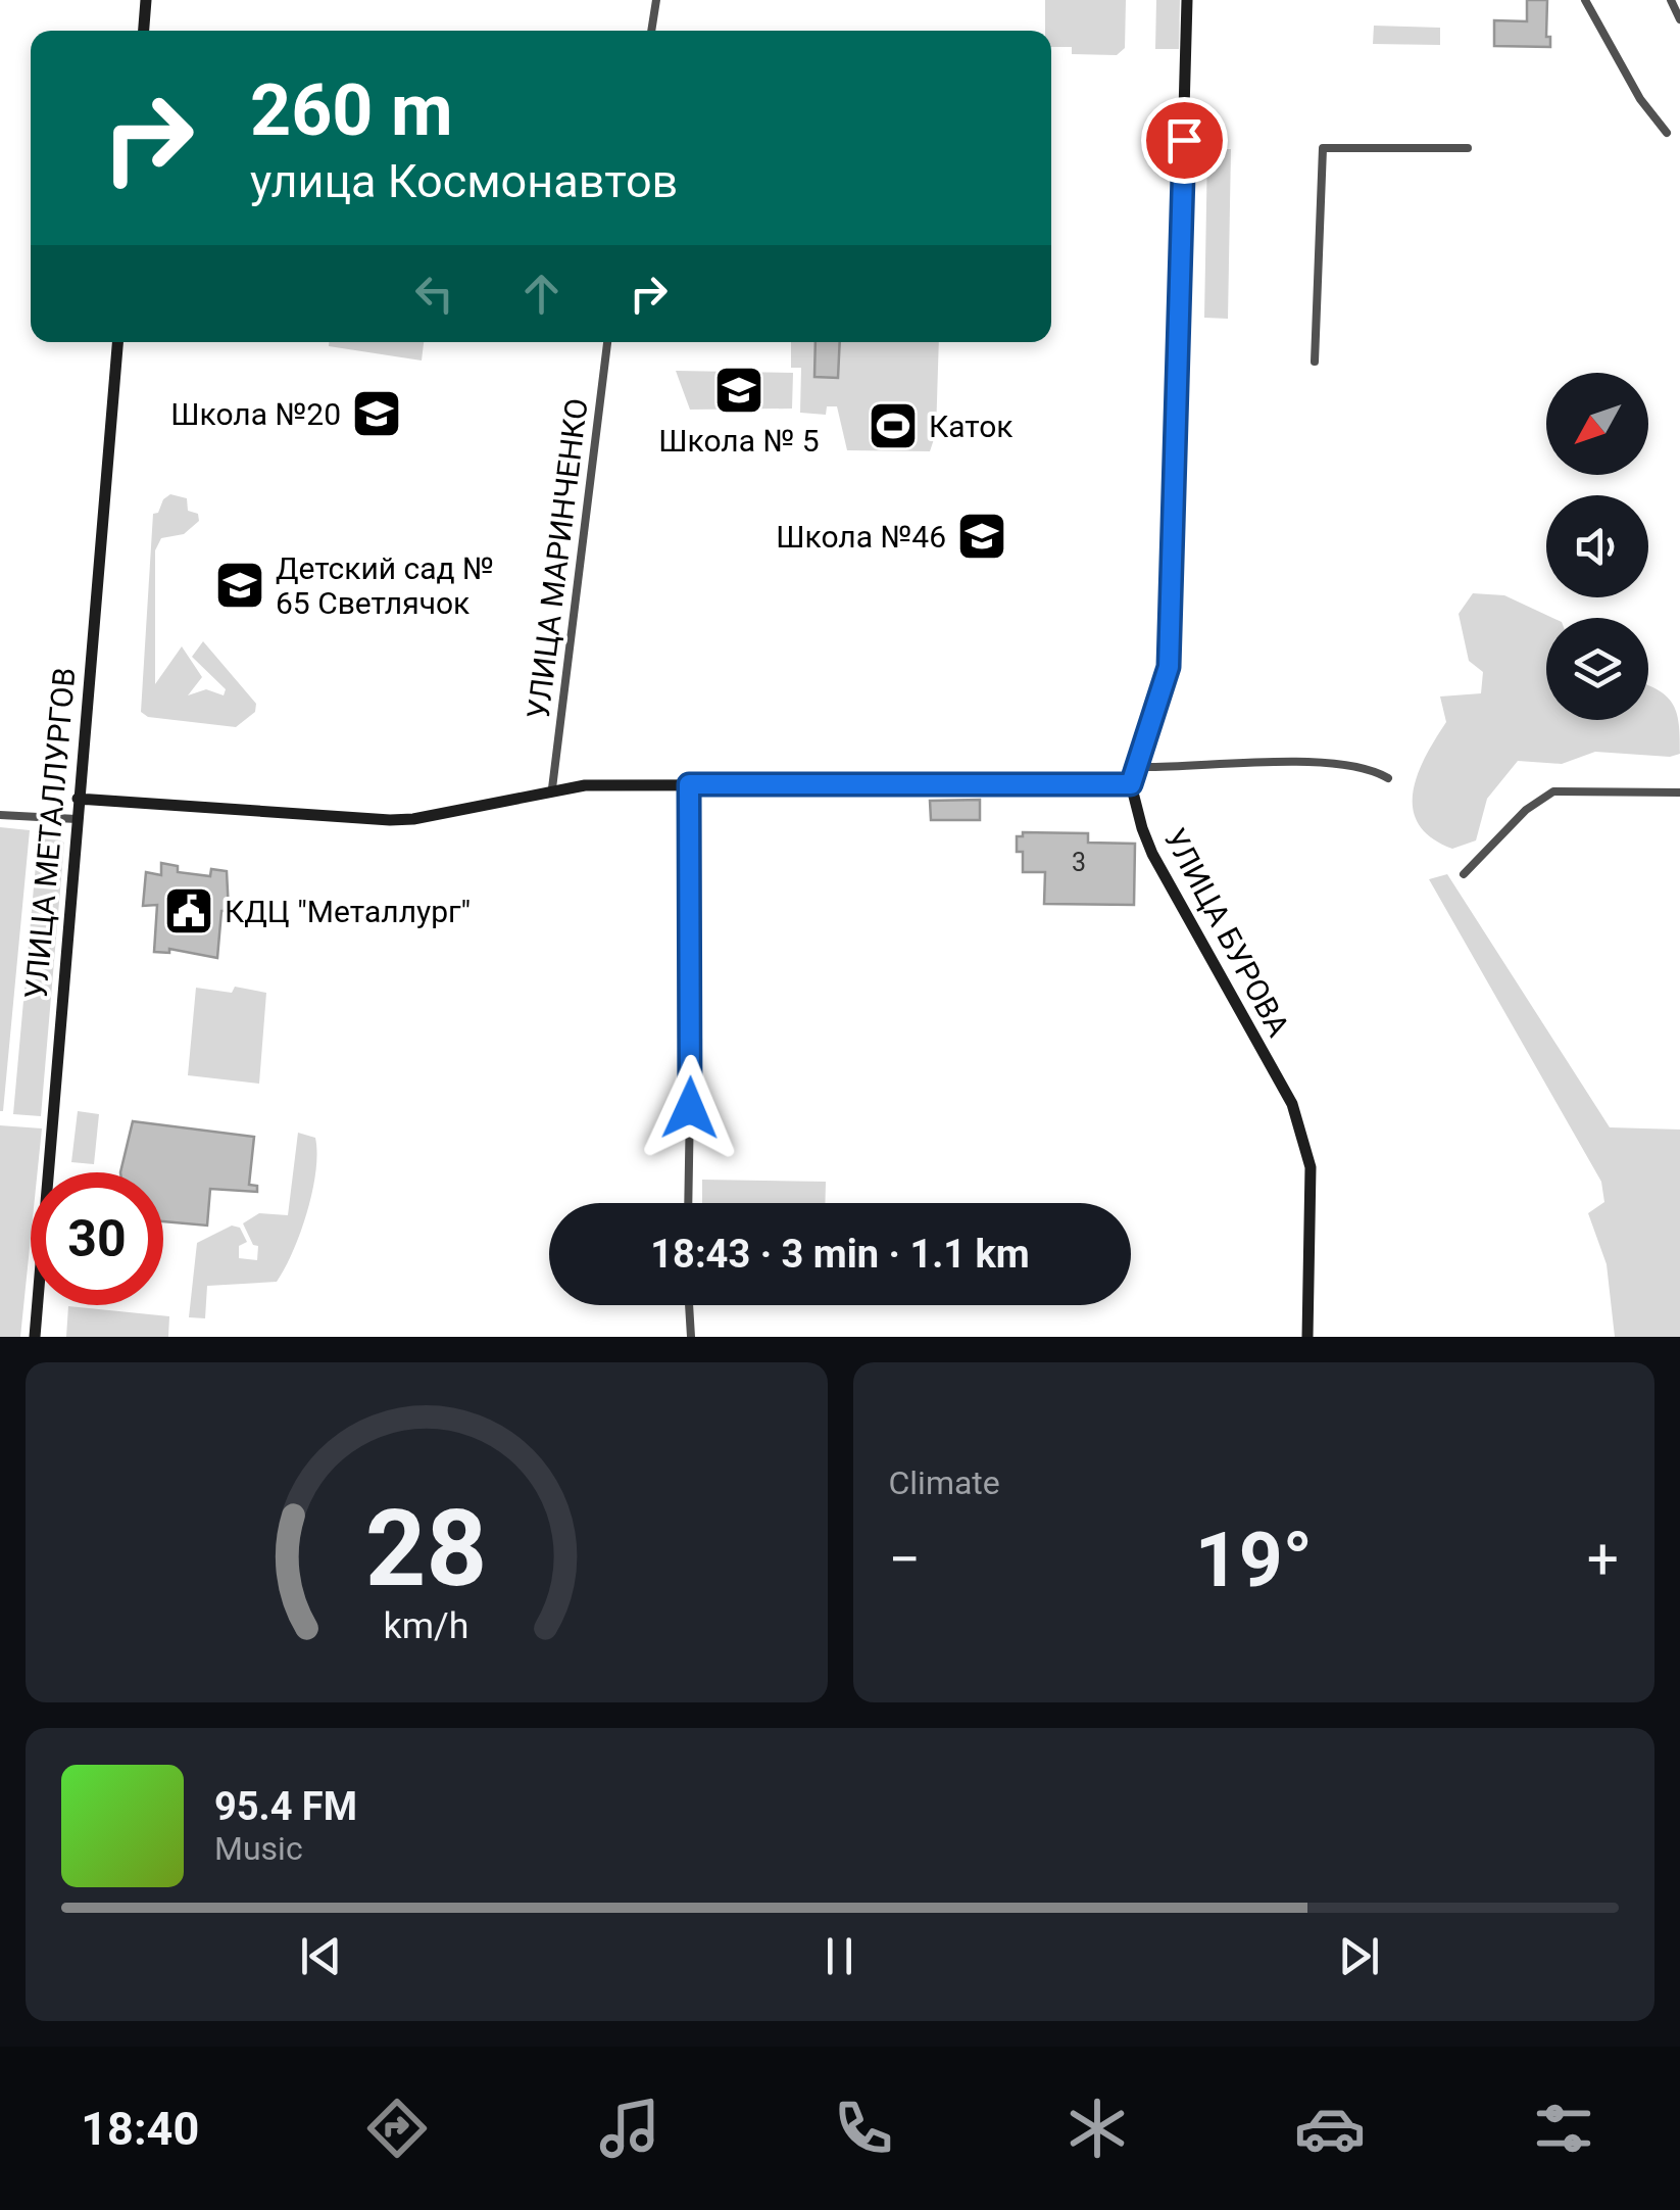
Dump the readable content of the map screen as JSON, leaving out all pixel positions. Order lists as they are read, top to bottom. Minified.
{"streets":{"main road":["УЛИЦА МЕТАЛЛУРГОВ","УЛИЦА БУРОВА"],"street":["УЛИЦА МАРИНЧЕНКО"]},"places":{"school or university":["Школа № 5","Школа №20","Школа №46","Детский сад № 65 Светлячок"],"sports":["Каток"],"public building":["КДЦ \"Металлург\""]},"house_numbers":["3"],"north":"bottom left","page":{"turn":["260 m","улица Космонавтов"],"limit":"30","trip":"18:43 · 3 min · 1.1 km","tile":"Climate","heat":["−","19°","+"],"song":["95.4 FM","Music"],"tabs":"18:40","gauge":["28","km/h"]}}
